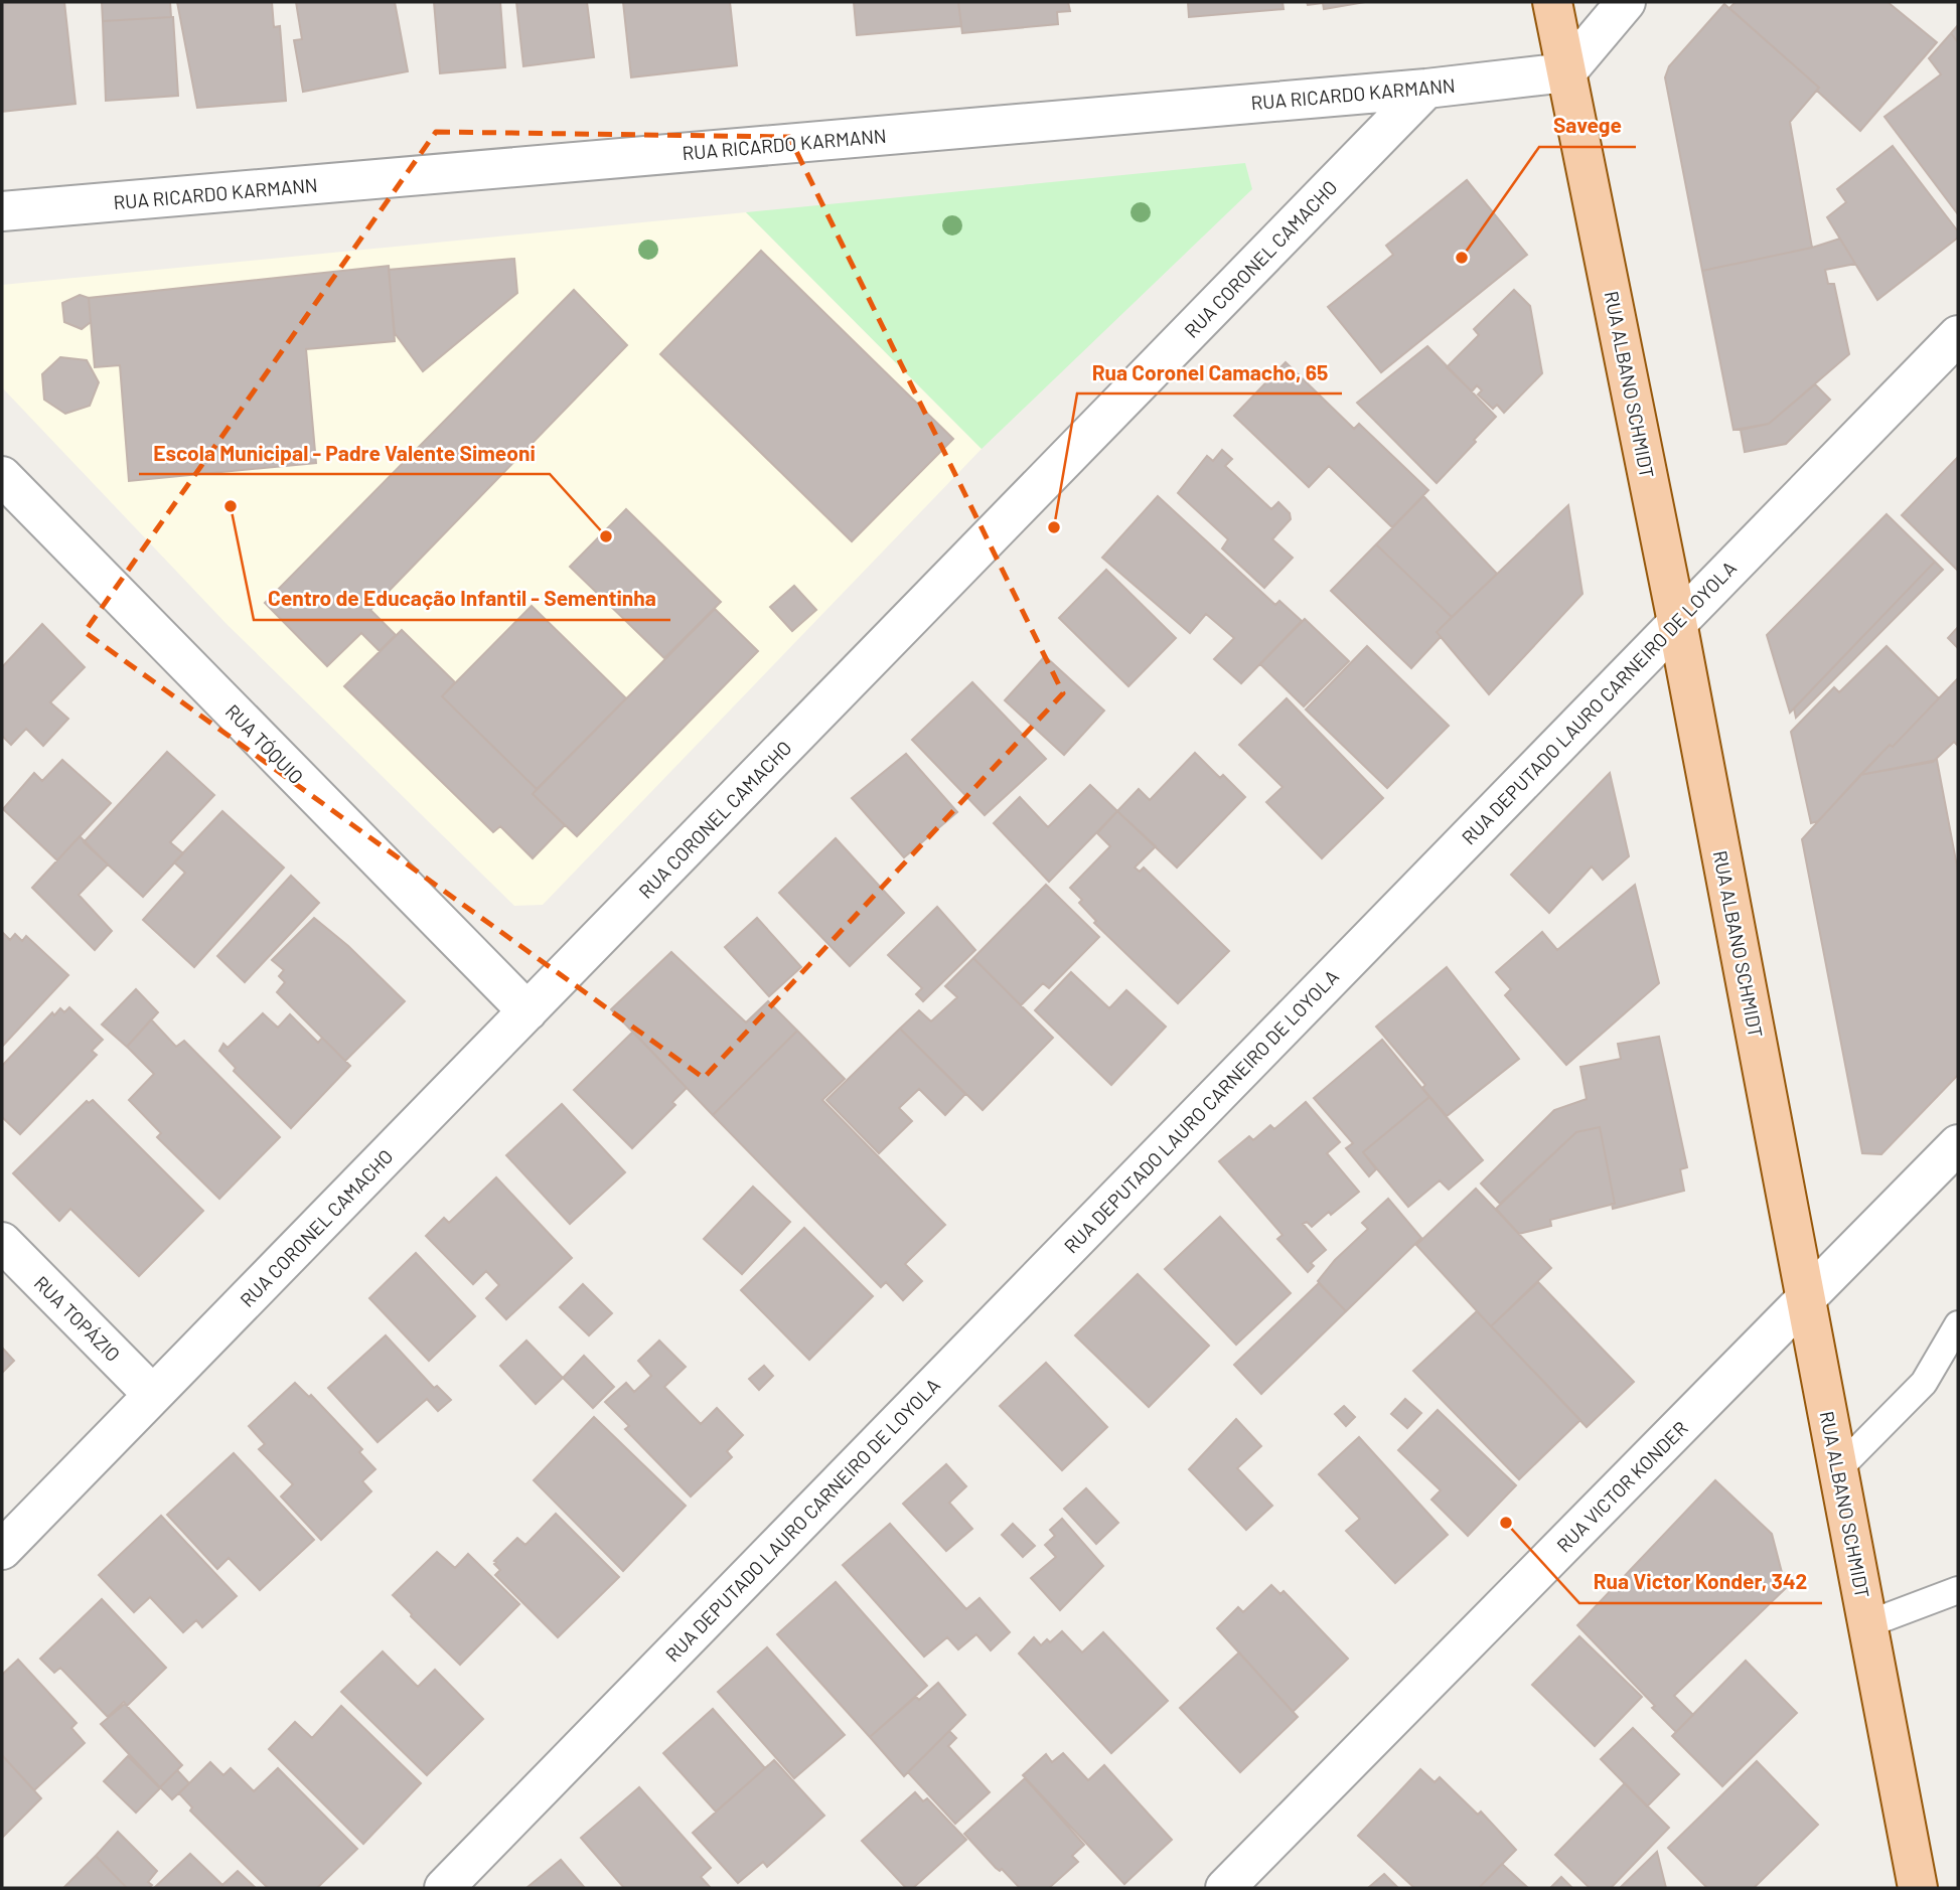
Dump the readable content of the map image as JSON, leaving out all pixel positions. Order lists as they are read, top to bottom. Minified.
{"streets":{"main road":["RUA ALBANO SCHMIDT"],"street":["RUA RICARDO KARMANN","RUA CORONEL CAMACHO","RUA DEPUTADO LAURO CARNEIRO DE LOYOLA","RUA TÓQUIO","RUA TOPÁZIO","RUA VICTOR KONDER"]},"crossings":[["RUA RICARDO KARMANN","RUA CORONEL CAMACHO"],["RUA RICARDO KARMANN","RUA ALBANO SCHMIDT"],["RUA CORONEL CAMACHO","RUA TÓQUIO"],["RUA CORONEL CAMACHO","RUA TOPÁZIO"],["RUA ALBANO SCHMIDT","RUA DEPUTADO LAURO CARNEIRO DE LOYOLA"],["RUA ALBANO SCHMIDT","RUA VICTOR KONDER"]],"places":["Savege","Centro de Educação Infantil - Sementinha","Rua Coronel Camacho, 65","Escola Municipal - Padre Valente Simeoni","Rua Victor Konder, 342"]}
